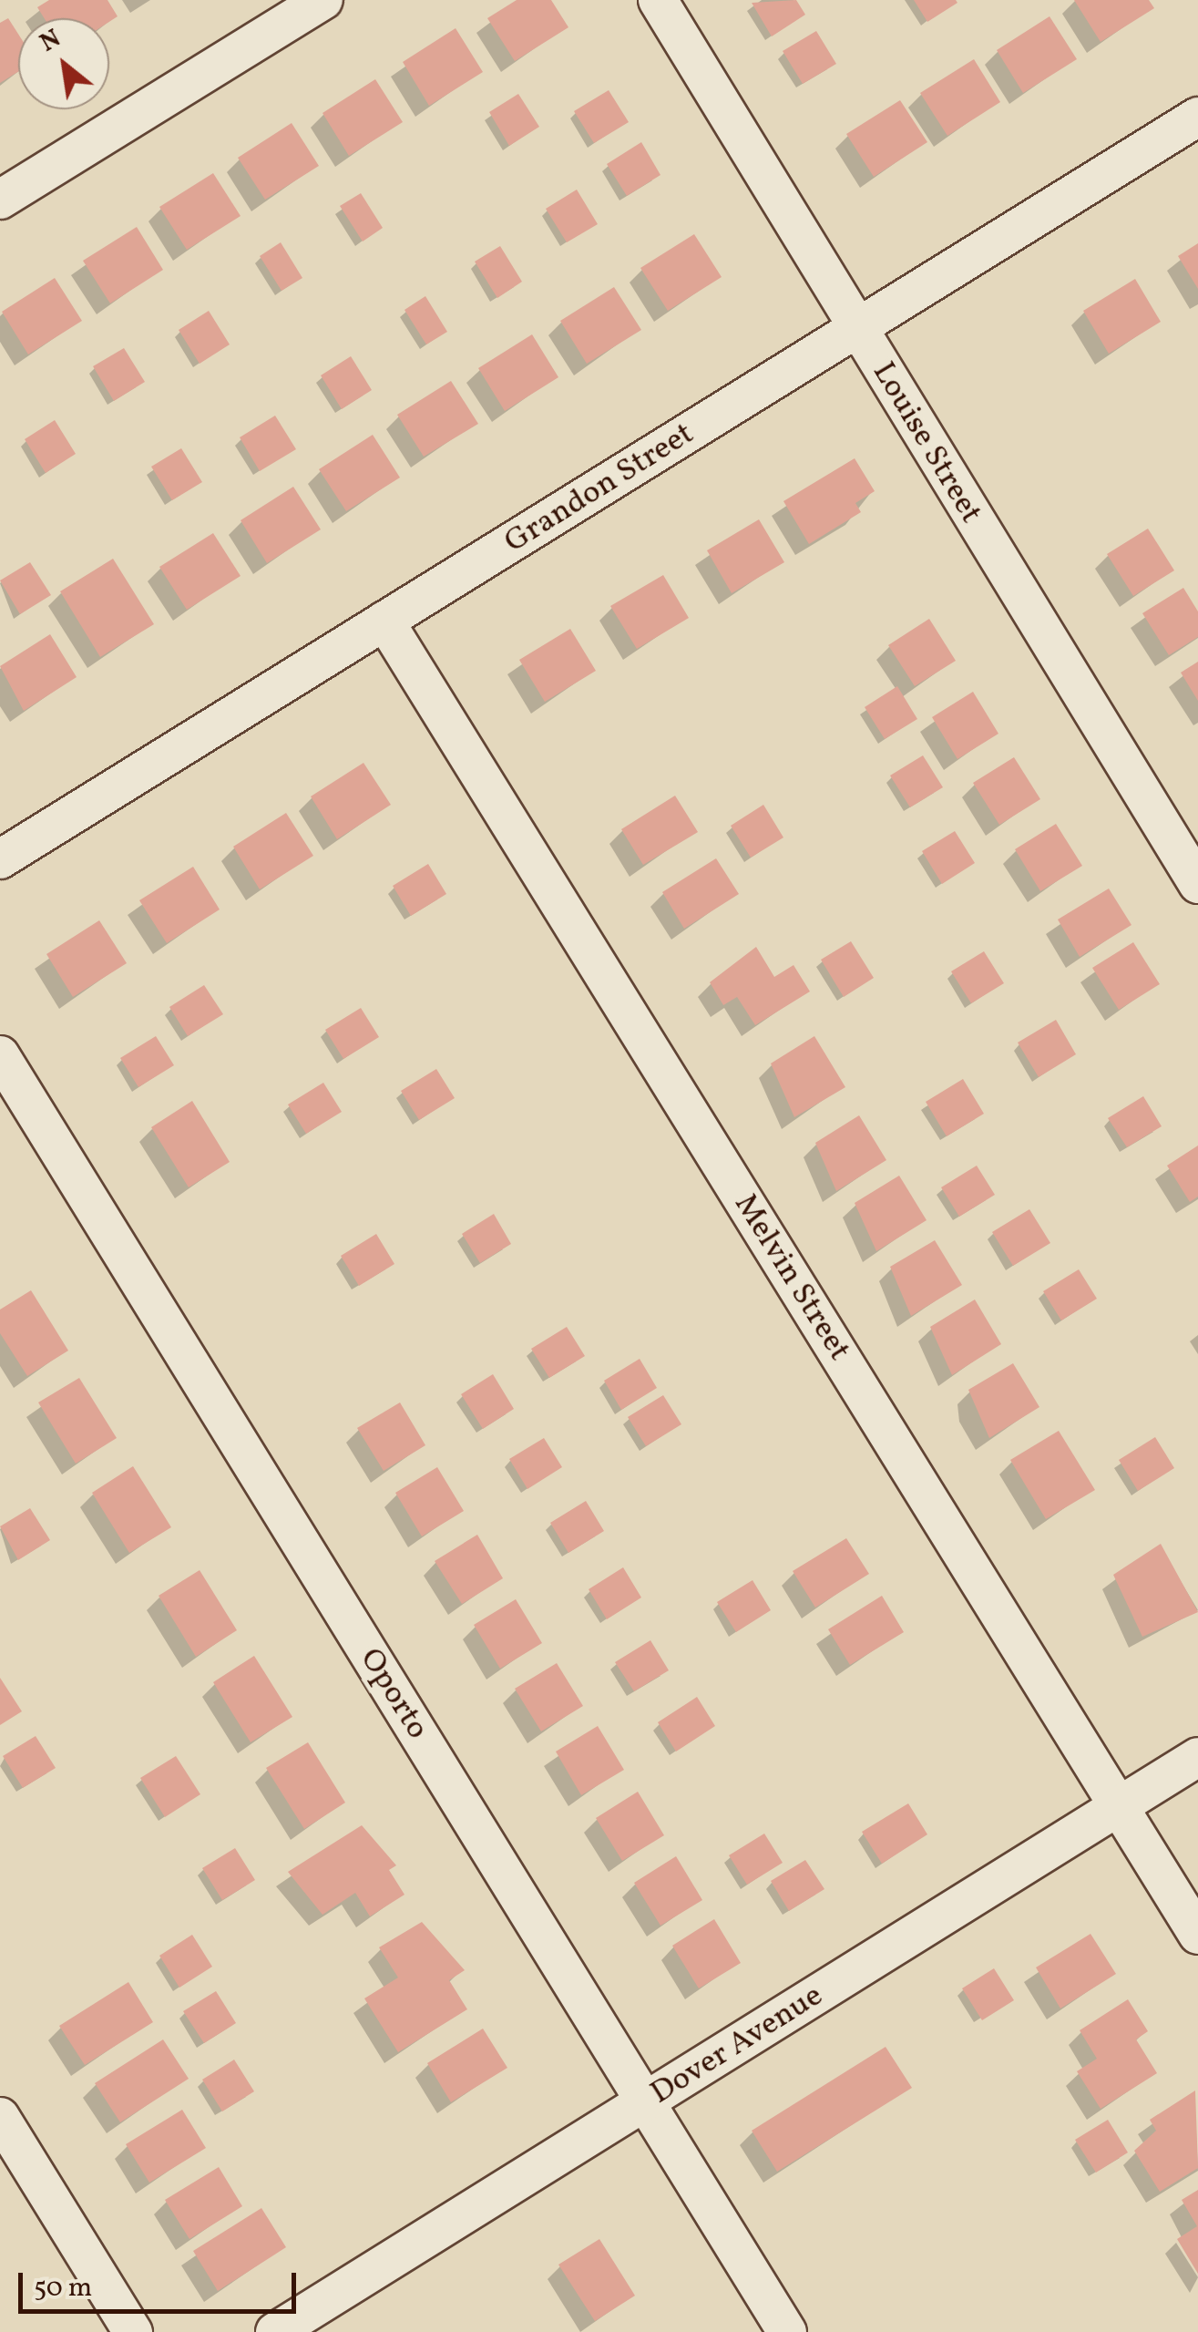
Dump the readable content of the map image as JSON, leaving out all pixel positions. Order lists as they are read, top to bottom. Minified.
{"streets":{"street":["Louise Street","Grandon Street","Melvin Street","Oporto","Dover Avenue"]},"crossings":[["Louise Street","Grandon Street"],["Grandon Street","Melvin Street"],["Melvin Street","Dover Avenue"],["Oporto","Dover Avenue"]],"scale_bar":"50 m","north":"top left"}
